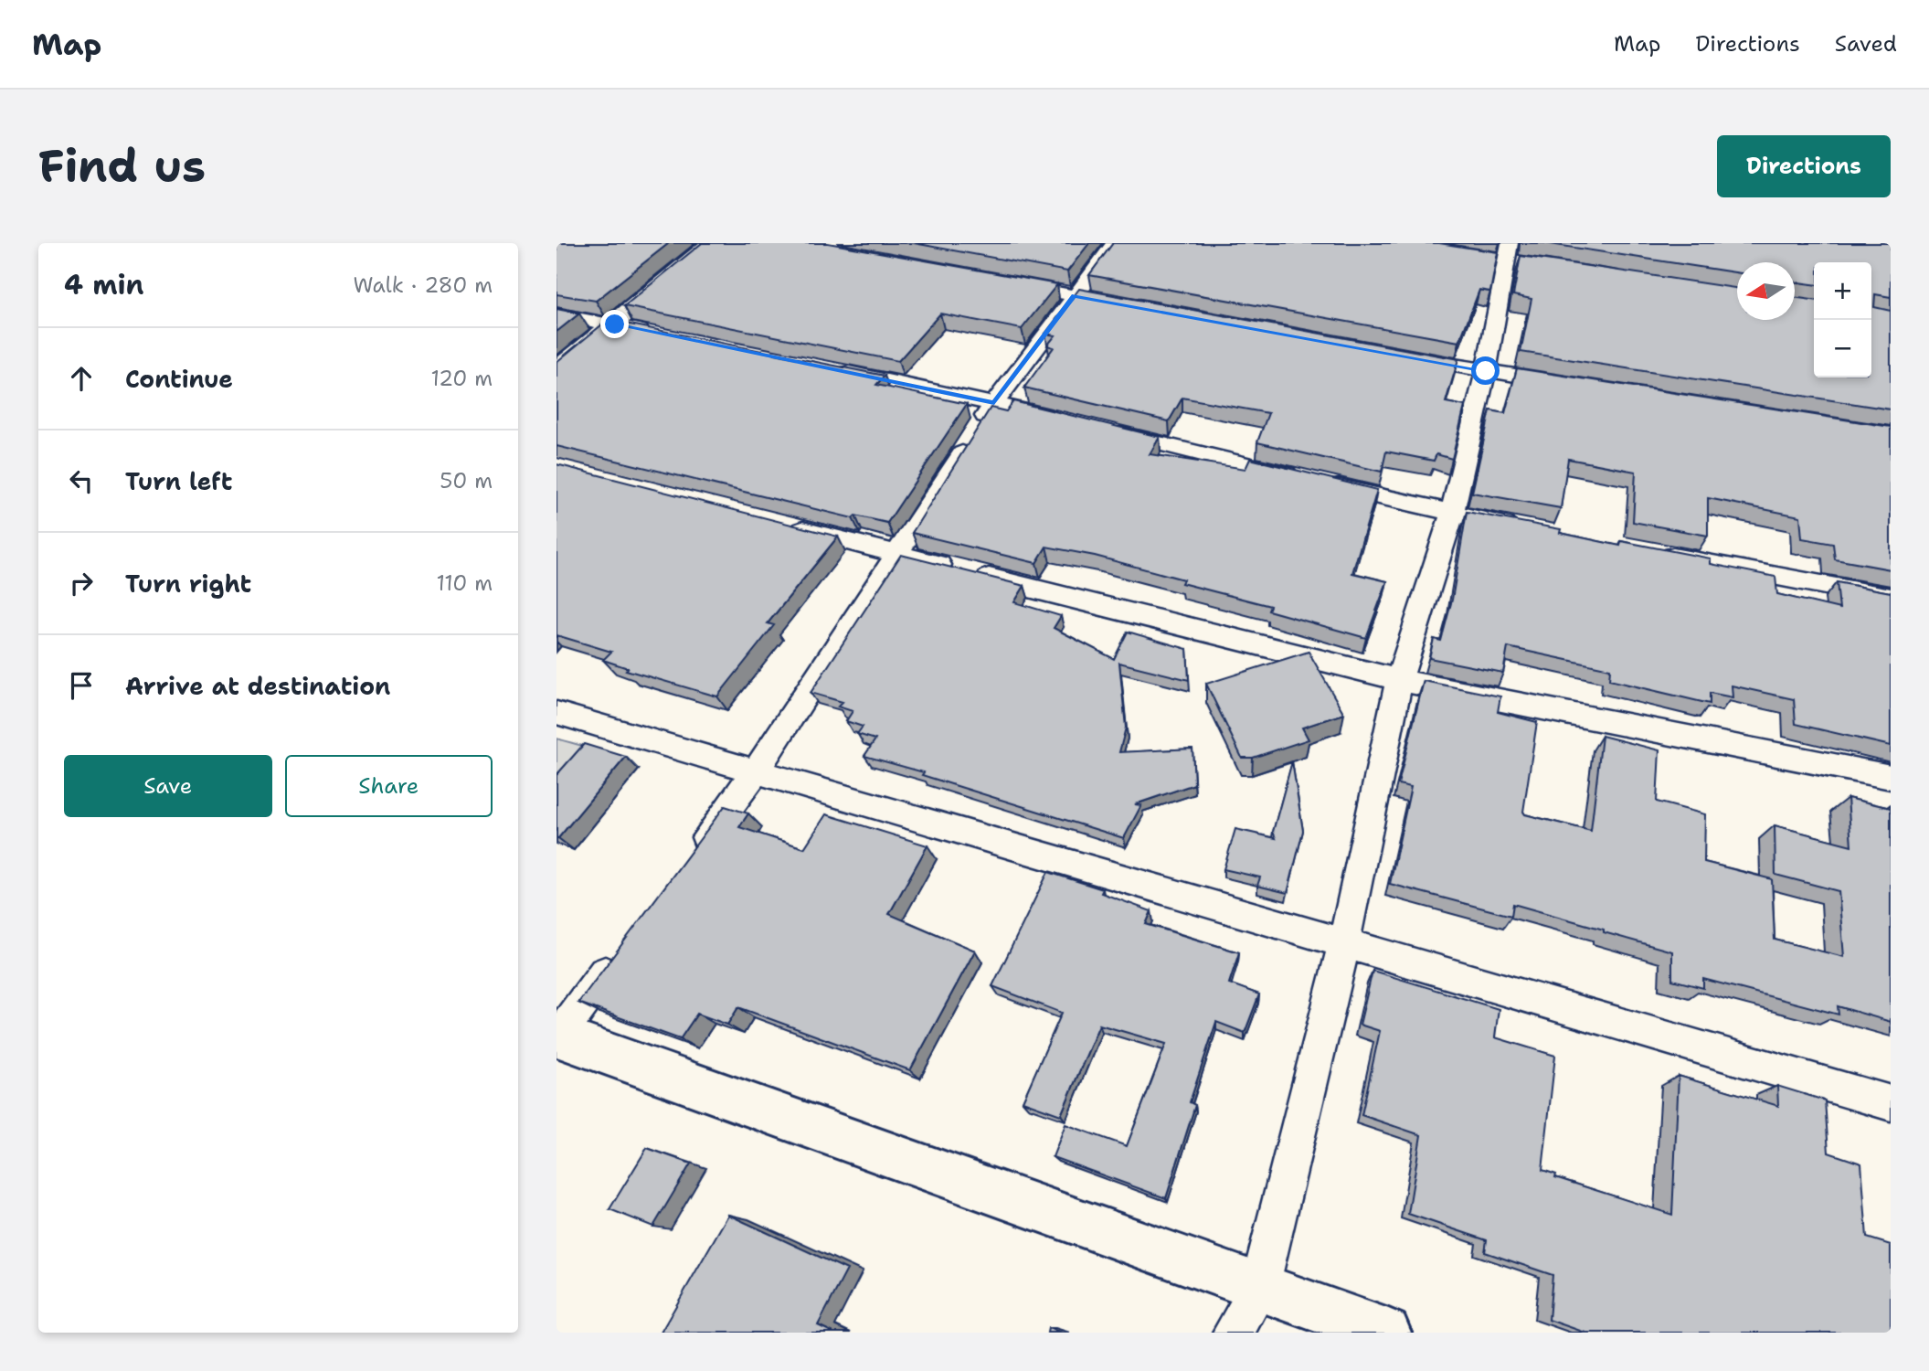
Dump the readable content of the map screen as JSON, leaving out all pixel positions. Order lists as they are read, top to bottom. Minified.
{"north":"left","page":{"header":"Map","nav":["Map","Directions","Saved"],"buttons":["Directions",["Save","Share"]],"title":"Find us","heading":["4 min","Walk · 280 m"],"map_buttons":["+","−"],"list":[["Continue","120 m"],["Turn left","50 m"],["Turn right","110 m"],"Arrive at destination"]}}
